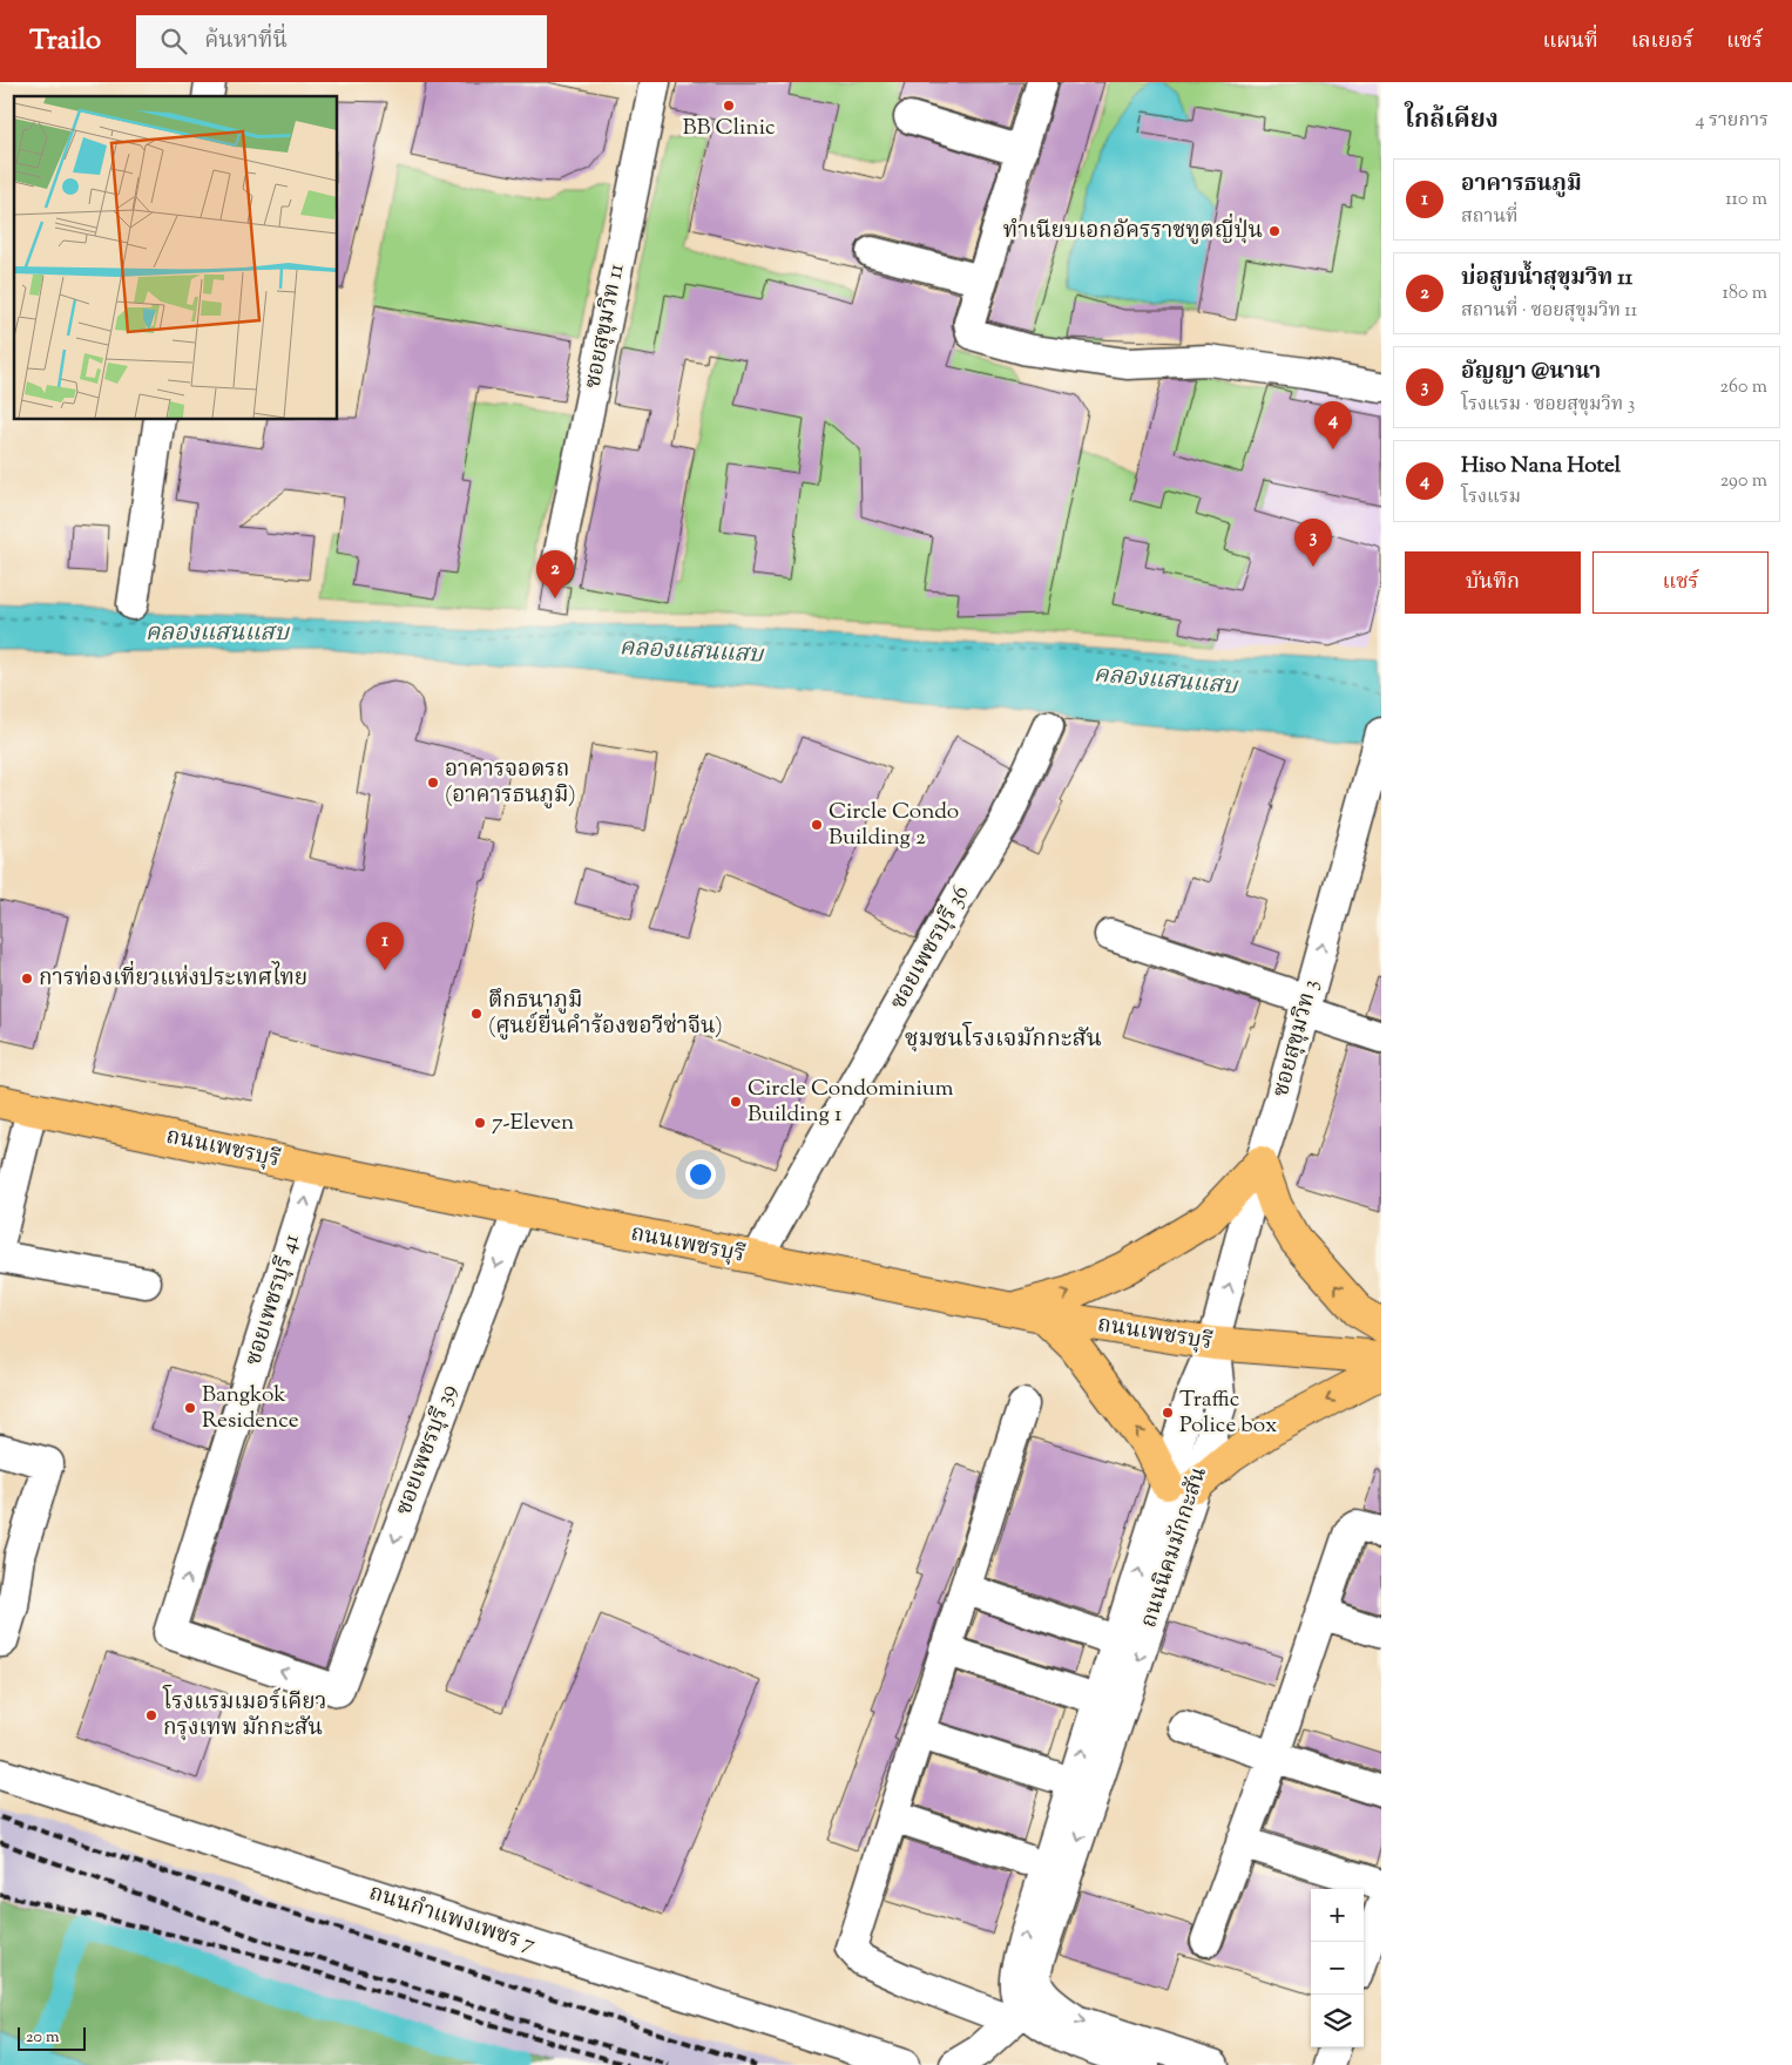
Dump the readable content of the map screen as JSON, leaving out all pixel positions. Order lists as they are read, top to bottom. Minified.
{"streets":{"main road":["ถนนเพชรบุรี"],"street":["ซอยสุขุมวิท 11","ซอยเพชรบุรี 36","ซอยสุขุมวิท 3","ซอยเพชรบุรี 41","ซอยเพชรบุรี 39","ถนนนิคมมักกะสัน","ถนนกำแพงเพชร 7"]},"crossings":[["ซอยเพชรบุรี 36","ถนนเพชรบุรี"],["ซอยสุขุมวิท 3","ถนนเพชรบุรี"],["ซอยสุขุมวิท 3","ถนนนิคมมักกะสัน"],["ถนนเพชรบุรี","ซอยเพชรบุรี 41"],["ถนนเพชรบุรี","ซอยเพชรบุรี 39"],["ถนนเพชรบุรี","ถนนนิคมมักกะสัน"],["ซอยเพชรบุรี 41","ซอยเพชรบุรี 39"]],"one_way":["ซอยสุขุมวิท 3","ซอยเพชรบุรี 39"],"districts":["ชุมชนโรงเจมักกะสัน"],"water":["คลองแสนแสบ"],"places":["BB Clinic","ทำเนียบเอกอัครราชทูตญี่ปุ่น","อาคารจอดรถ (อาคารธนภูมิ)","Circle Condo Building 2","การท่องเที่ยวแห่งประเทศไทย","ตึกธนาภูมิ (ศูนย์ยื่นคำร้องขอวีซ่าจีน)","Circle Condominium Building 1","7-Eleven","Bangkok Residence","Traffic Police box","โรงแรมเมอร์เคียว กรุงเทพ มักกะสัน"],"scale_bar":"20 m","page":{"header":"Trailo","search":"ค้นหาที่นี่","nav":["แผนที่","เลเยอร์","แชร์"],"heading":["ใกล้เคียง","4 รายการ"],"list":[{"mark":"1","name":"อาคารธนภูมิ","note":"สถานที่","value":"110 m"},{"mark":"2","name":"บ่อสูบน้ำสุขุมวิท 11","note":"สถานที่ · ซอยสุขุมวิท 11","value":"180 m"},{"mark":"3","name":"อัญญา @นานา","note":"โรงแรม · ซอยสุขุมวิท 3","value":"260 m"},{"mark":"4","name":"Hiso Nana Hotel","note":"โรงแรม","value":"290 m"}],"pins":["4","3","2","1"],"buttons":["บันทึก","แชร์"],"map_buttons":["+","−"],"scale":"20 m"}}
